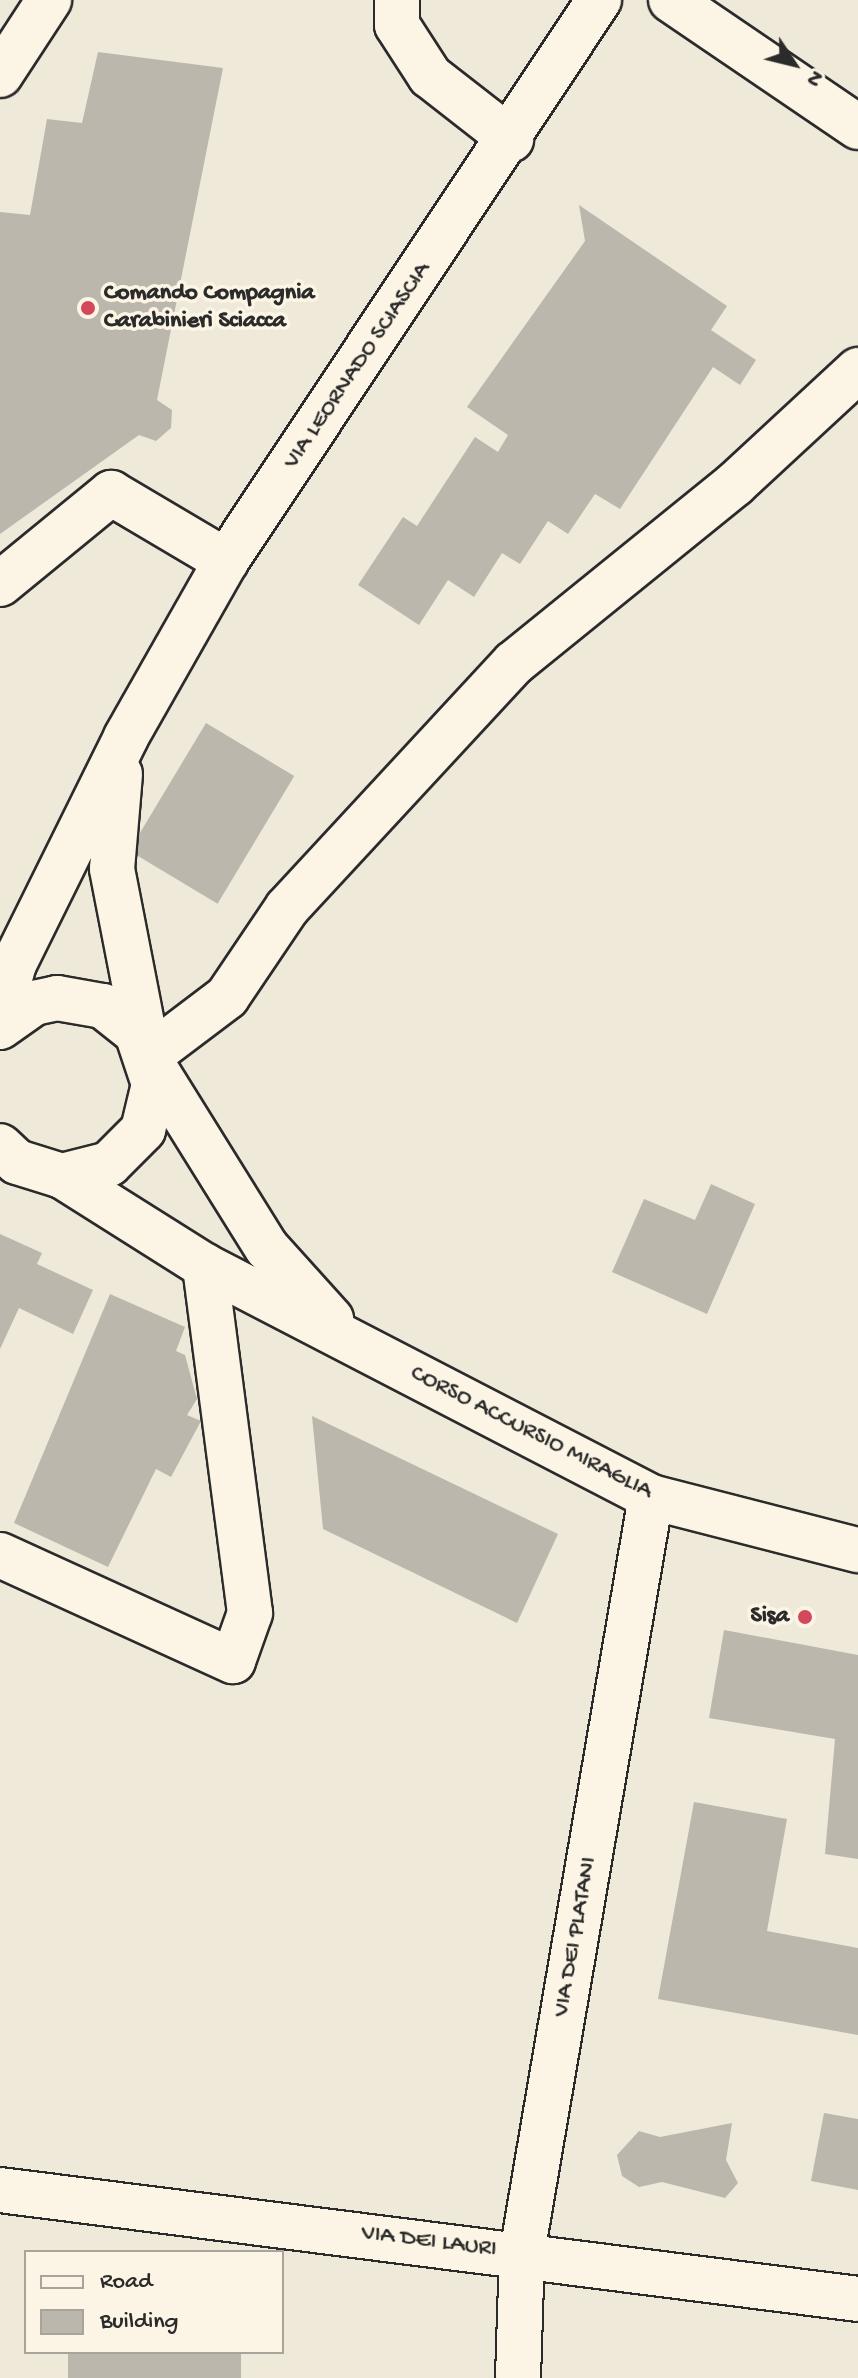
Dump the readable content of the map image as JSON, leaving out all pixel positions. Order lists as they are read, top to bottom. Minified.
{"streets":{"street":["VIA LEORNADO SCIASCIA","CORSO ACCURSIO MIRAGLIA","VIA DEI PLATANI","VIA DEI LAURI"]},"crossings":[["CORSO ACCURSIO MIRAGLIA","VIA DEI PLATANI"],["VIA DEI PLATANI","VIA DEI LAURI"]],"places":["Comando Compagnia Carabinieri Sciacca","Sisa"],"legend":["Road","Building"],"north":"bottom right"}
